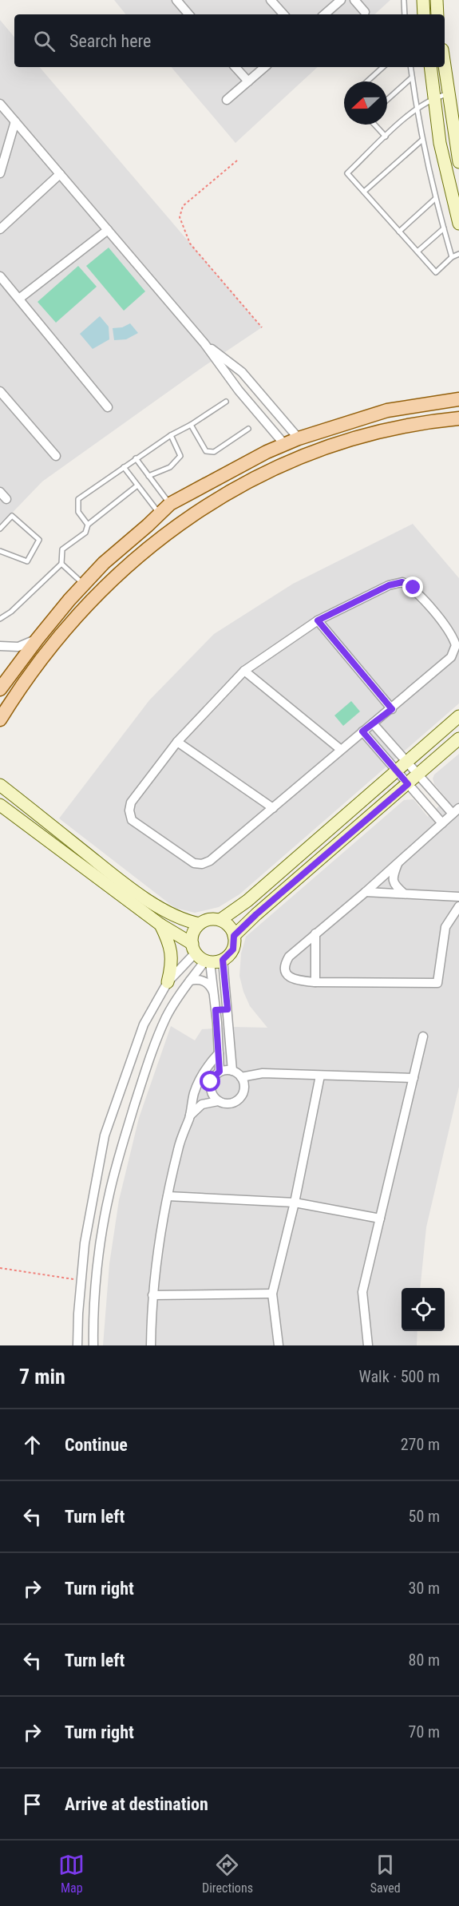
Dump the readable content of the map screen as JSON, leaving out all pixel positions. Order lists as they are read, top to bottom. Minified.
{"north":"left","page":{"search":"Search here","heading":["7 min","Walk · 500 m"],"list":[["Continue","270 m"],["Turn left","50 m"],["Turn right","30 m"],["Turn left","80 m"],["Turn right","70 m"],"Arrive at destination"],"nav":["Map","Directions","Saved"]}}
